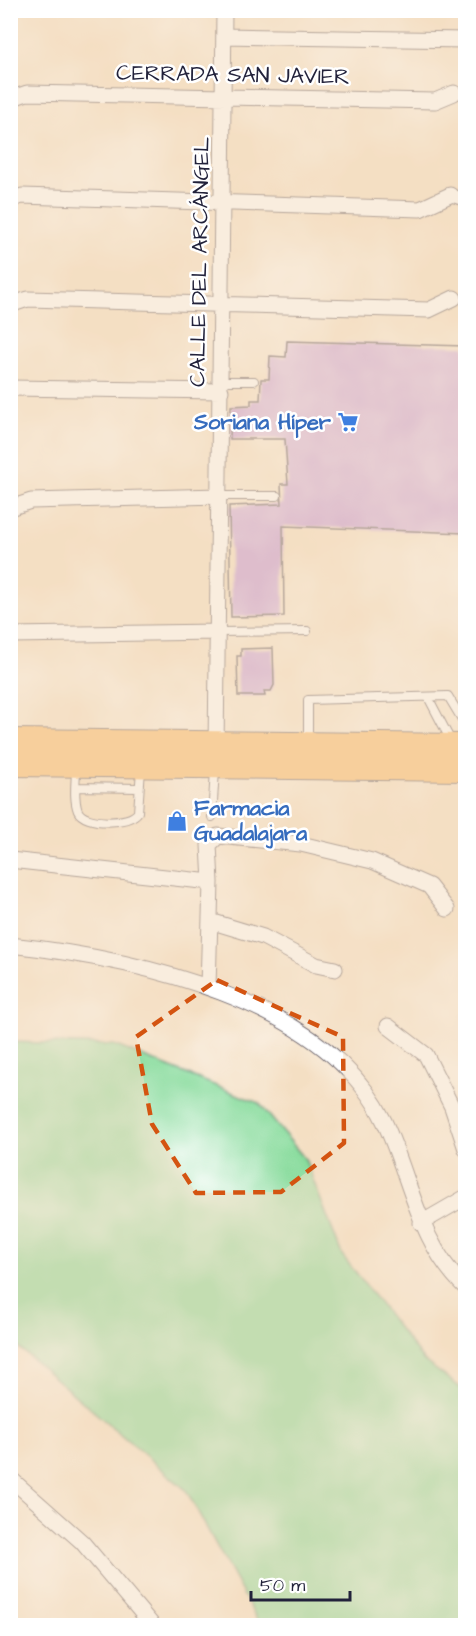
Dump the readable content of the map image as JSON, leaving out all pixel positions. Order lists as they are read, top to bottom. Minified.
{"streets":{"street":["CERRADA SAN JAVIER","CALLE DEL ARCÁNGEL"]},"crossings":[["CERRADA SAN JAVIER","CALLE DEL ARCÁNGEL"]],"places":{"supermarket":["Soriana Híper"],"shop":["Farmacia Guadalajara"]},"scale_bar":"50 m"}
